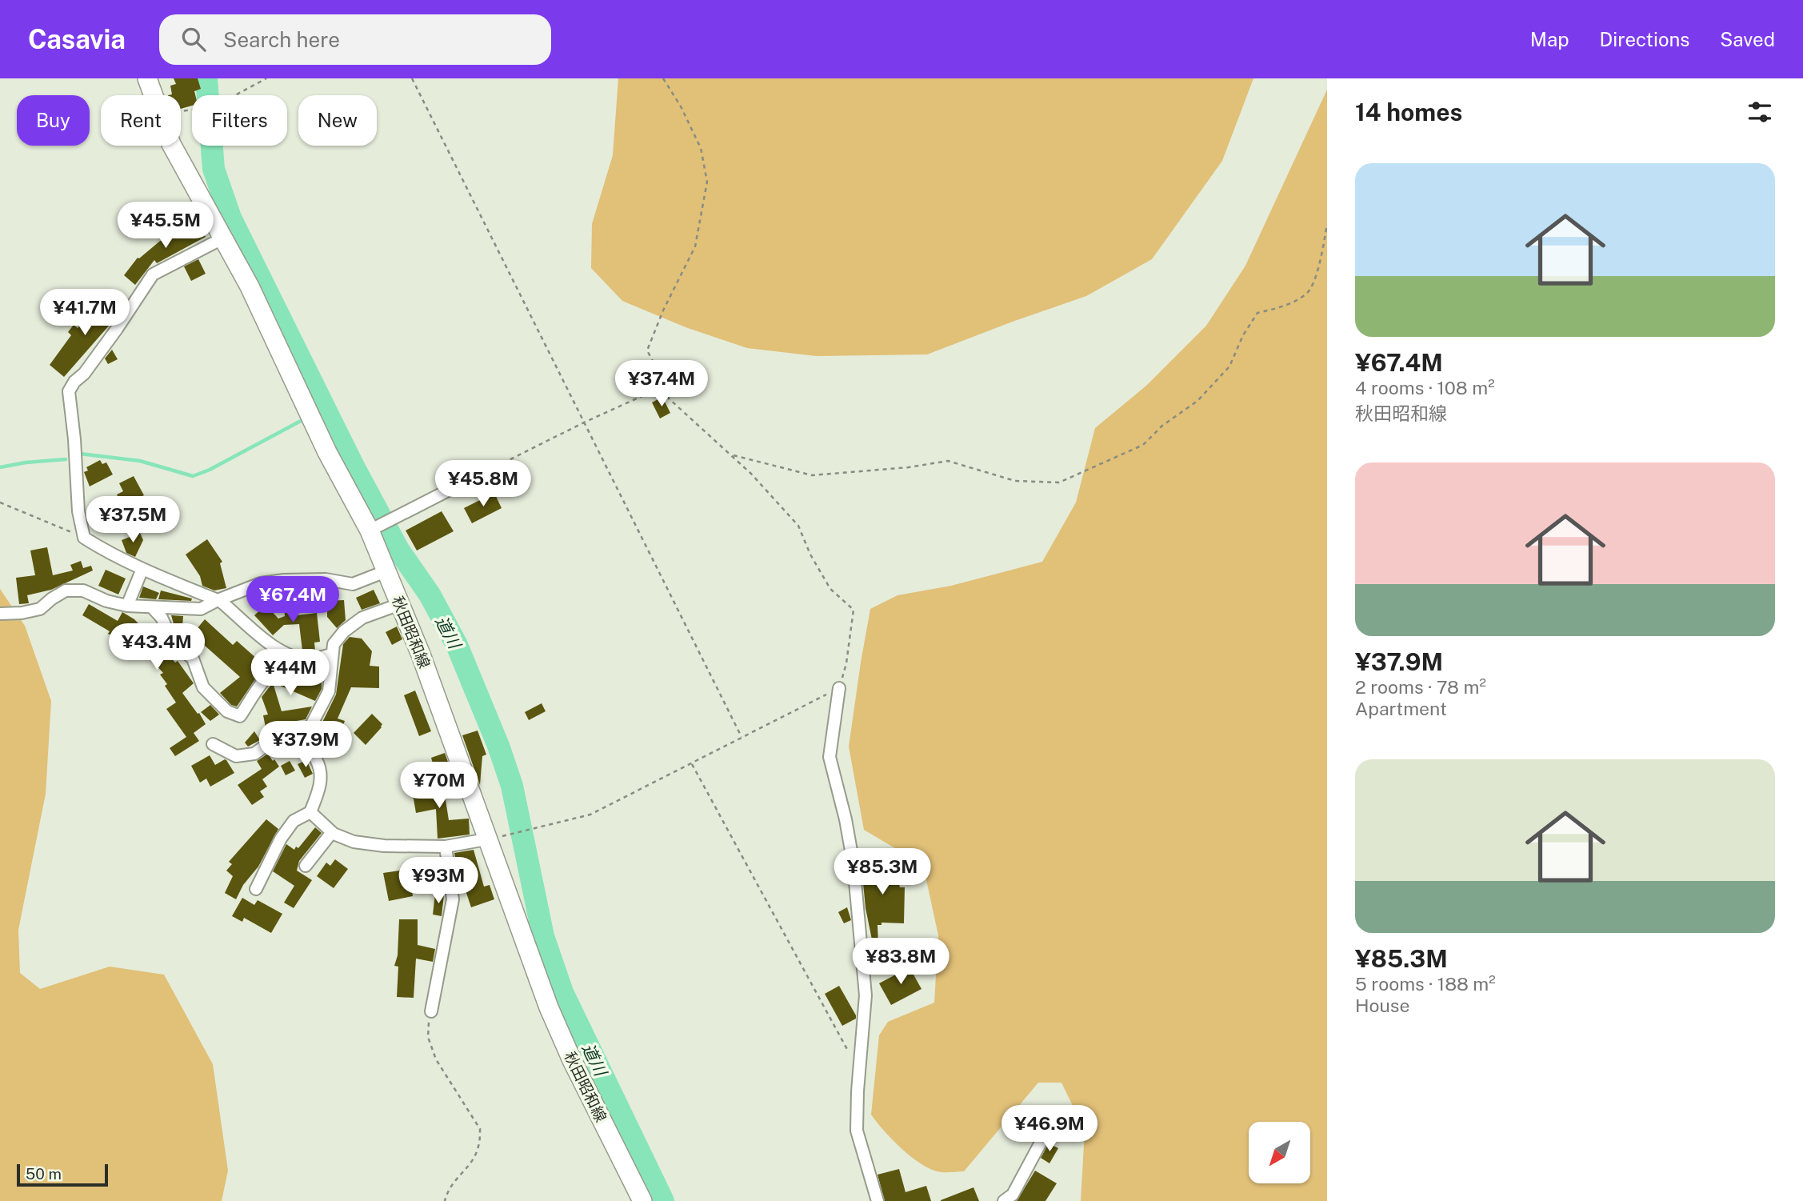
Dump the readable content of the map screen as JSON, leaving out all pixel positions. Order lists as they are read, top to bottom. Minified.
{"streets":{"main road":["秋田昭和線"]},"water":["道川"],"scale_bar":"50 m","north":"bottom left","page":{"header":"Casavia","search":"Search here","nav":["Map","Directions","Saved"],"heading":"14 homes","chip":["Buy","Rent","Filters","New"],"list":[{"name":"¥67.4M","note":"4 rooms · 108 m² · 秋田昭和線"},{"name":"¥37.9M","note":"2 rooms · 78 m² · Apartment"},{"name":"¥85.3M","note":"5 rooms · 188 m² · House"}],"price":["¥45.5M","¥41.7M","¥37.4M","¥45.8M","¥37.5M","¥67.4M","¥43.4M","¥44M","¥37.9M","¥70M","¥85.3M","¥93M","¥83.8M","¥46.9M"],"scale":"50 m"}}
